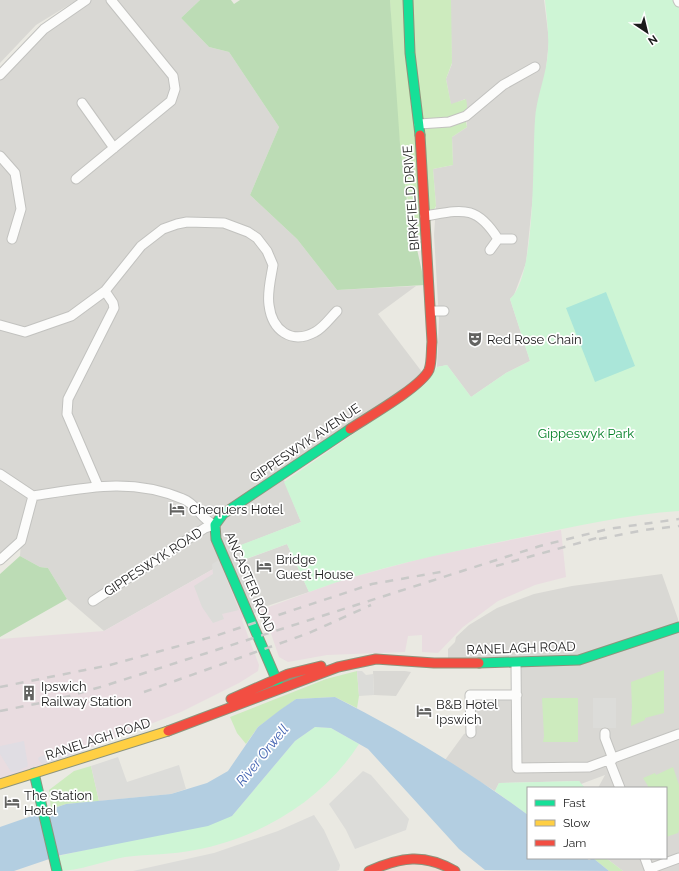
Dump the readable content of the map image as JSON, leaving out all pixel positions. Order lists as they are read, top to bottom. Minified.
{"streets":{"main road":["BIRKFIELD DRIVE","GIPPESWYK AVENUE","ANCASTER ROAD","RANELAGH ROAD"],"street":["GIPPESWYK ROAD"]},"crossings":[["BIRKFIELD DRIVE","GIPPESWYK AVENUE"],["GIPPESWYK AVENUE","GIPPESWYK ROAD"],["GIPPESWYK AVENUE","ANCASTER ROAD"],["GIPPESWYK ROAD","ANCASTER ROAD"],["ANCASTER ROAD","RANELAGH ROAD"]],"water":["River Orwell"],"parks":["Gippeswyk Park"],"places":{"theatre":["Red Rose Chain"],"hotel":["Chequers Hotel","Bridge Guest House","B&B Hotel Ipswich","The Station Hotel"],"building":["Ipswich Railway Station"]},"legend":["Fast","Slow","Jam"],"north":"bottom right"}
